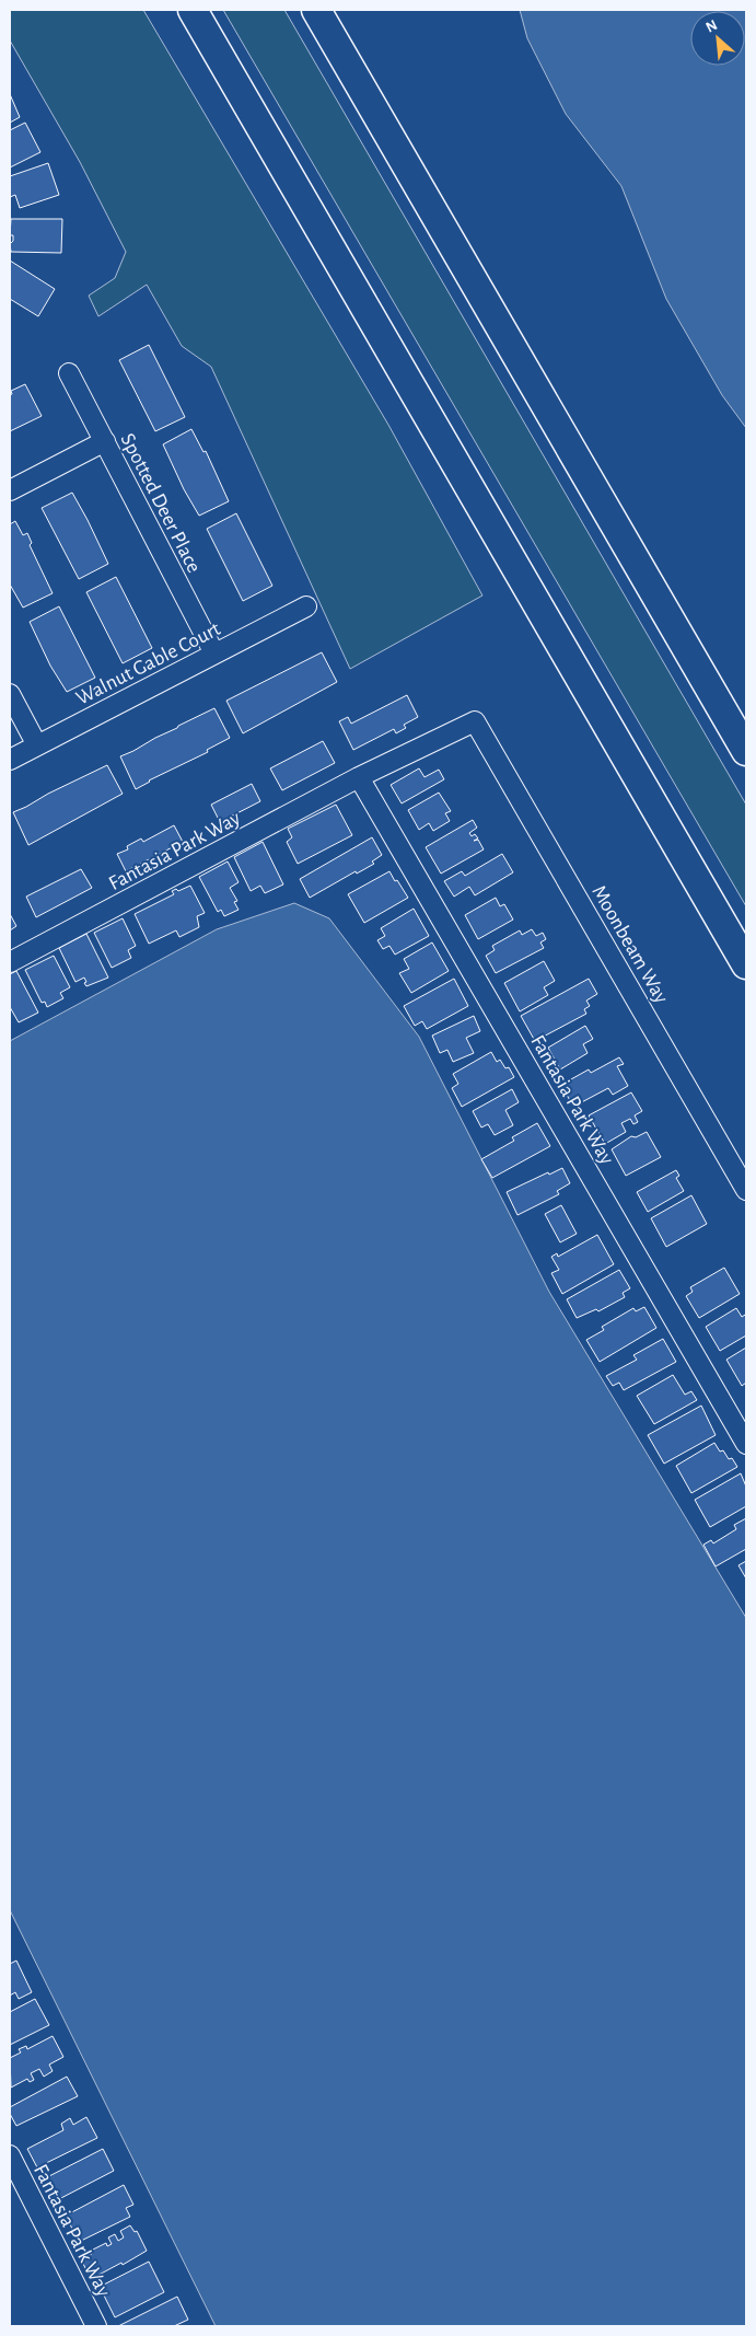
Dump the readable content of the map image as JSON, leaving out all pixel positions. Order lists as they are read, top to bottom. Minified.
{"streets":{"street":["Spotted Deer Place","Walnut Gable Court","Fantasia Park Way","Moonbeam Way"]},"crossings":[["Spotted Deer Place","Walnut Gable Court"],["Fantasia Park Way","Moonbeam Way"]],"north":"top left"}
